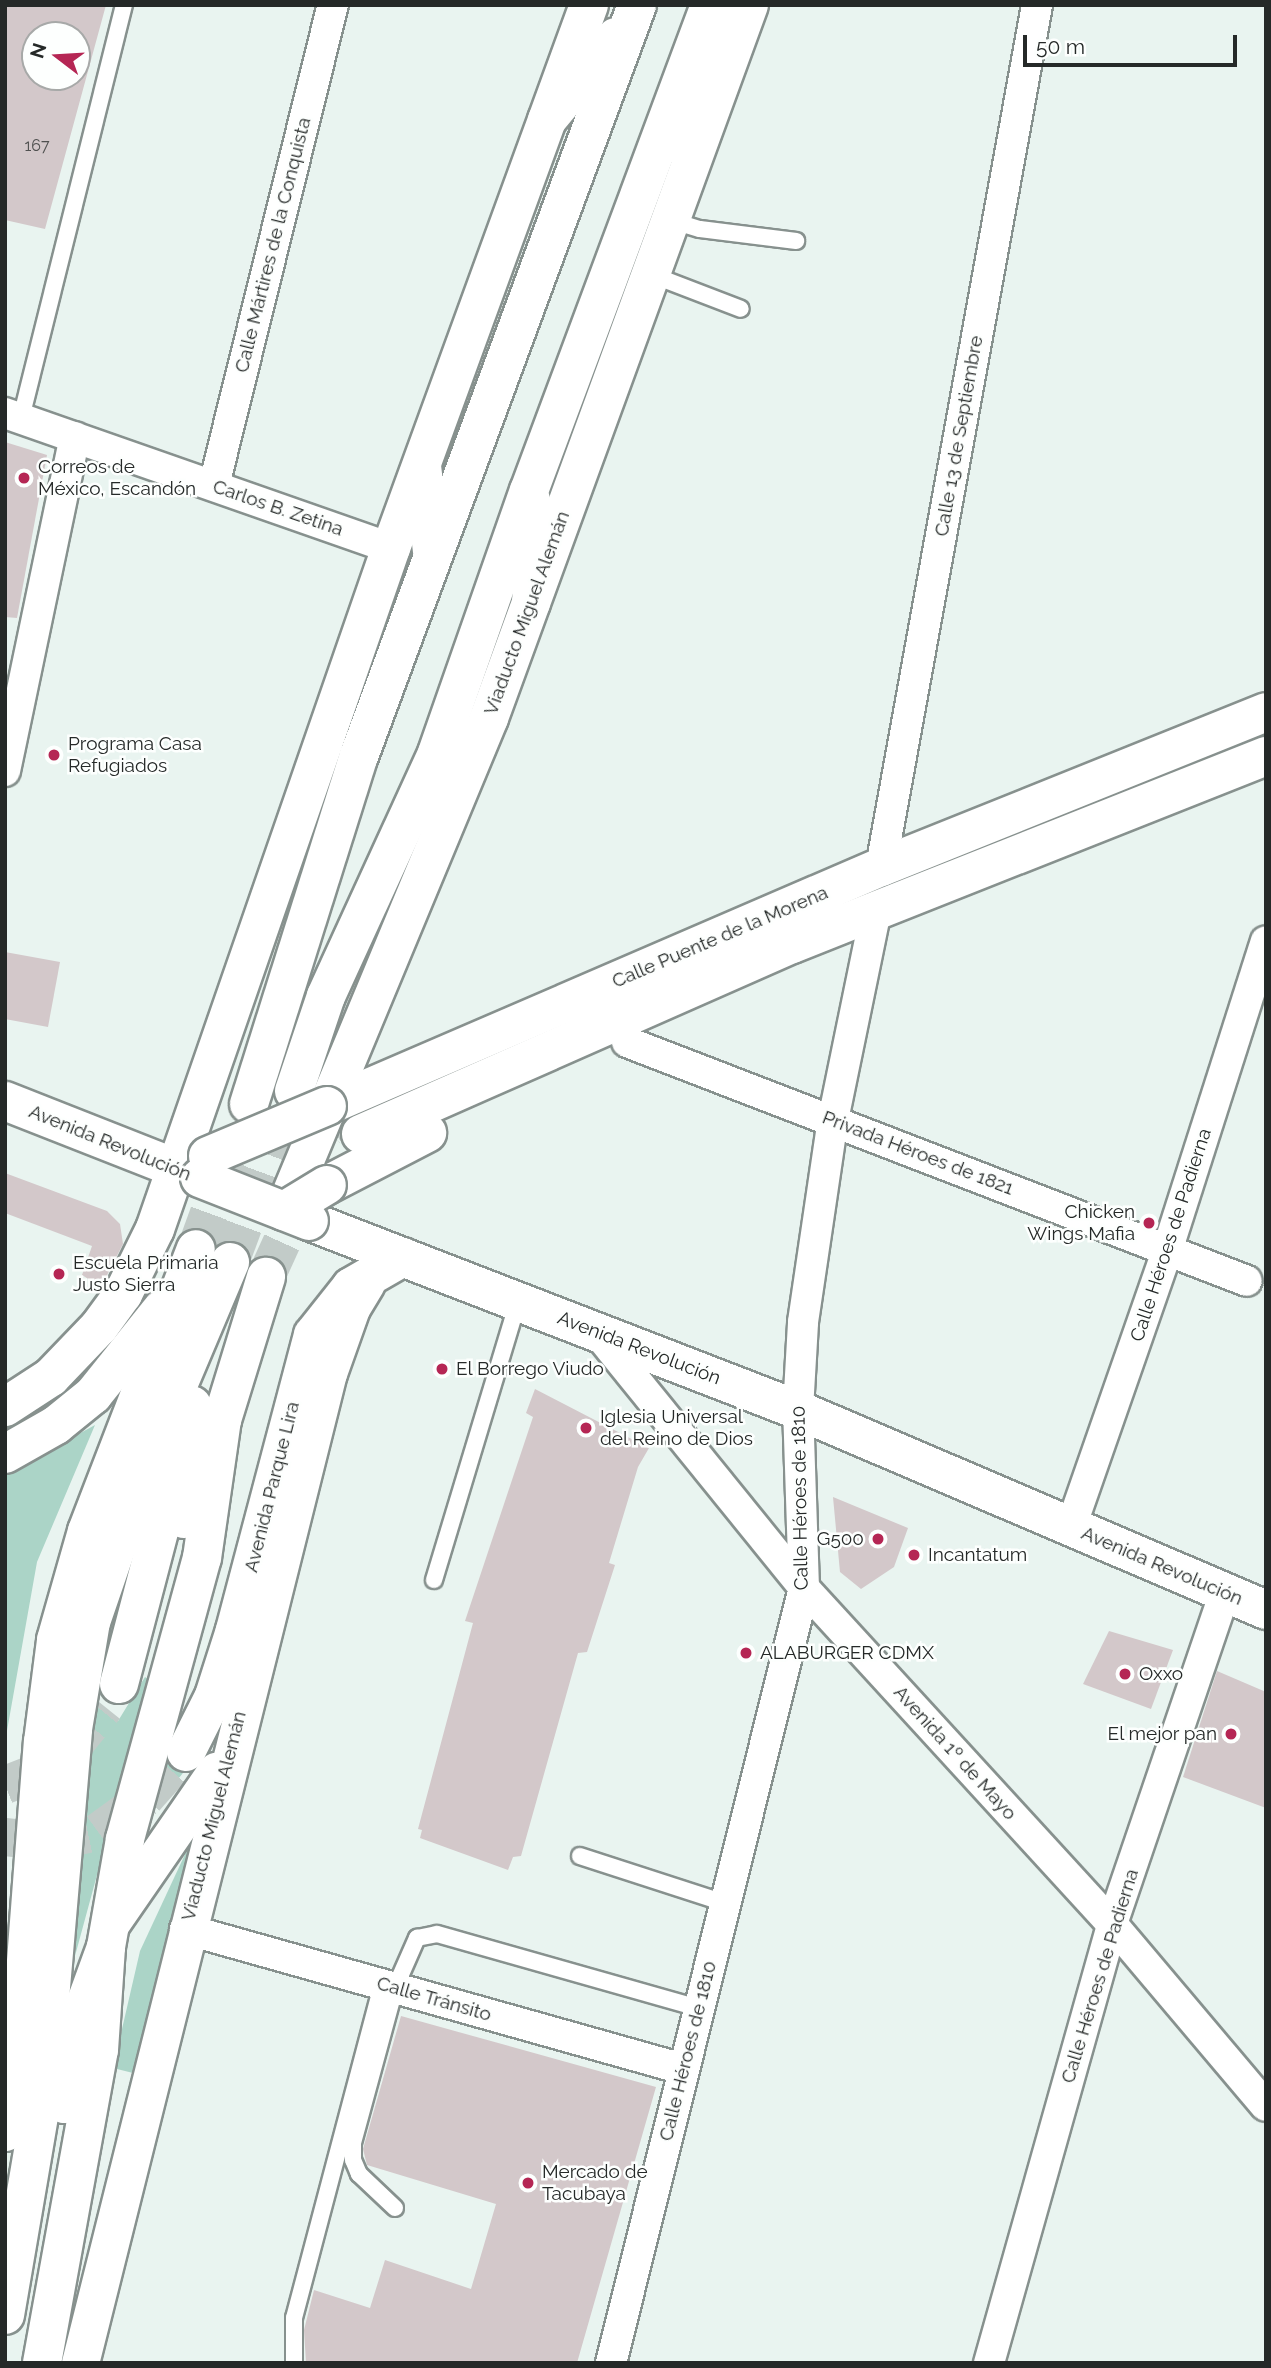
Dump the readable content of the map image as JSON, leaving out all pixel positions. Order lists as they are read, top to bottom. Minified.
{"streets":{"main road":["Viaducto Miguel Alemán","Calle Puente de la Morena","Avenida Revolución","Avenida Parque Lira"],"street":["Calle Mártires de la Conquista","Calle 13 de Septiembre","Carlos B. Zetina","Privada Héroes de 1821","Calle Héroes de Padierna","Calle Héroes de 1810","Avenida 1º de Mayo","Calle Tránsito"]},"crossings":[["Calle Mártires de la Conquista","Carlos B. Zetina"],["Calle 13 de Septiembre","Calle Puente de la Morena"],["Viaducto Miguel Alemán","Calle Puente de la Morena"],["Viaducto Miguel Alemán","Avenida Revolución"],["Viaducto Miguel Alemán","Avenida Parque Lira"],["Viaducto Miguel Alemán","Calle Tránsito"],["Calle Puente de la Morena","Avenida Revolución"],["Calle Puente de la Morena","Privada Héroes de 1821"],["Calle Puente de la Morena","Calle Héroes de 1810"],["Avenida Revolución","Calle Héroes de Padierna"],["Avenida Revolución","Avenida Parque Lira"],["Avenida Revolución","Calle Héroes de 1810"],["Avenida Revolución","Avenida 1º de Mayo"],["Privada Héroes de 1821","Calle Héroes de Padierna"],["Privada Héroes de 1821","Calle Héroes de 1810"],["Calle Héroes de Padierna","Avenida 1º de Mayo"],["Calle Héroes de 1810","Avenida 1º de Mayo"],["Calle Héroes de 1810","Calle Tránsito"]],"places":["Correos de México, Escandón","Programa Casa Refugiados","Chicken Wings Mafia","Escuela Primaria Justo Sierra","El Borrego Viudo","Iglesia Universal del Reino de Dios","G500","Incantatum","ALABURGER CDMX","Oxxo","El mejor pan","Mercado de Tacubaya"],"house_numbers":["167"],"scale_bar":"50 m","north":"left"}
